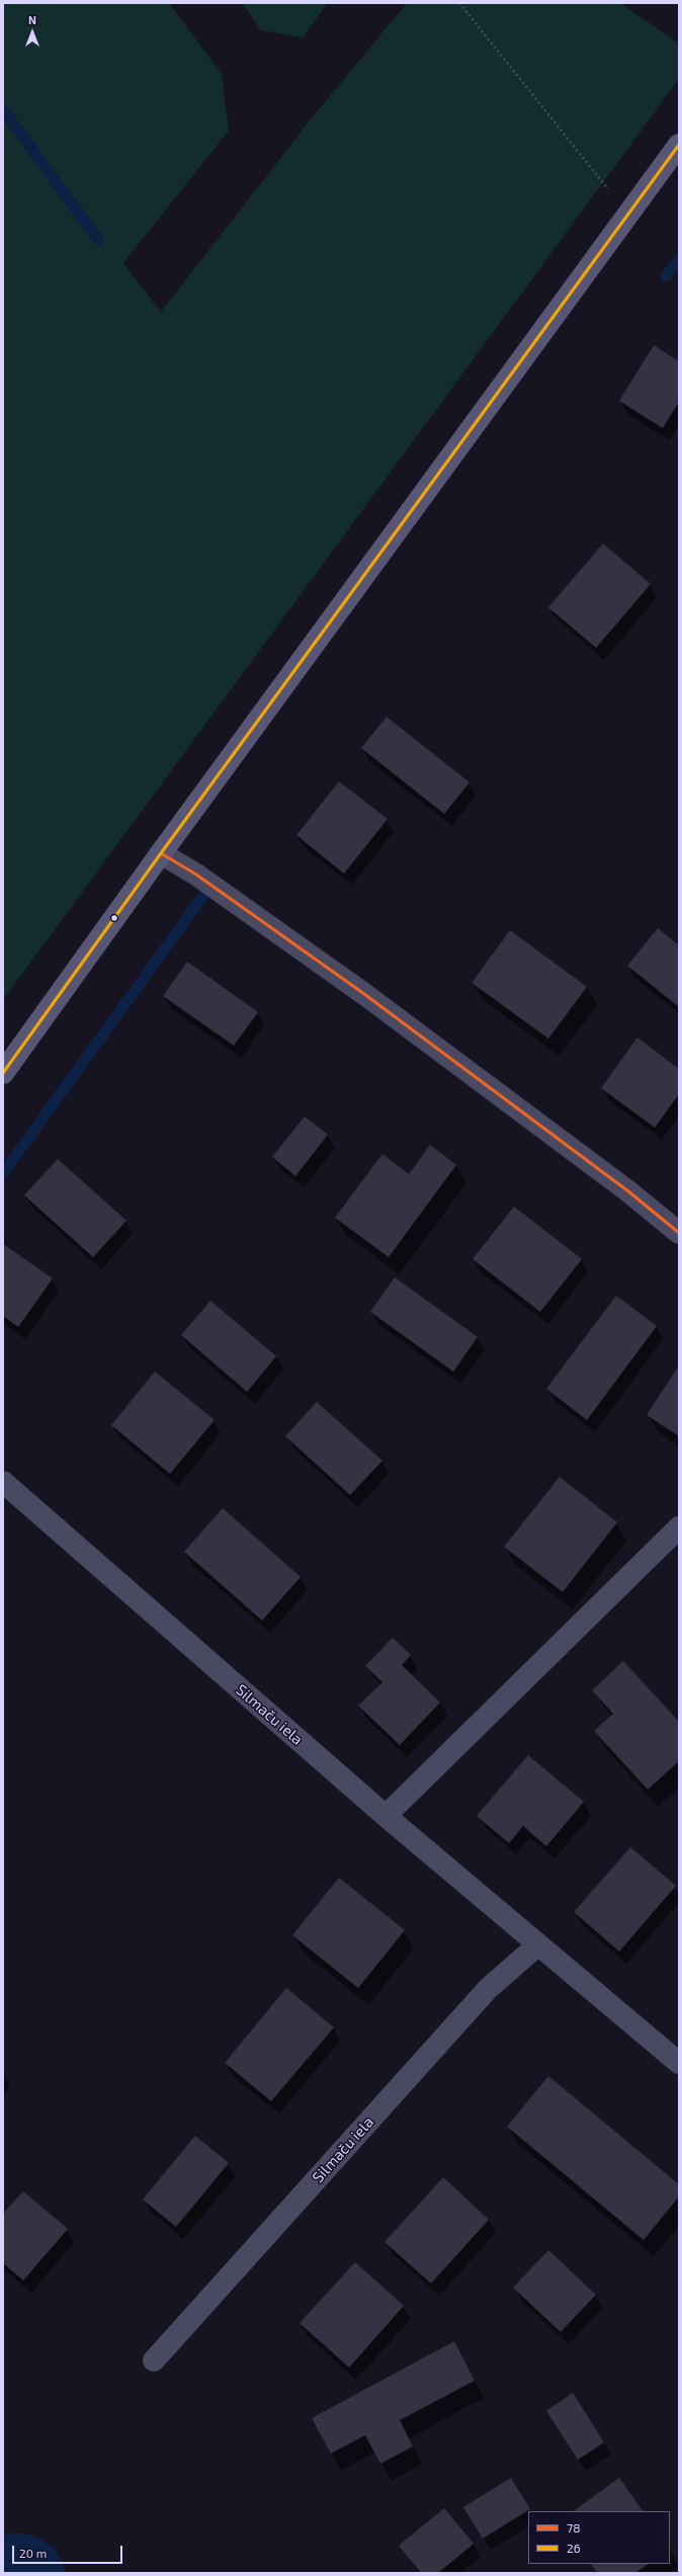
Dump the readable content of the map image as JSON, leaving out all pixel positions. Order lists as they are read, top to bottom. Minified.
{"streets":{"street":["Silmaču iela"]},"lines":["transit line 26","transit line 78"],"legend":["78","26"],"scale_bar":"20 m","north":"top"}
